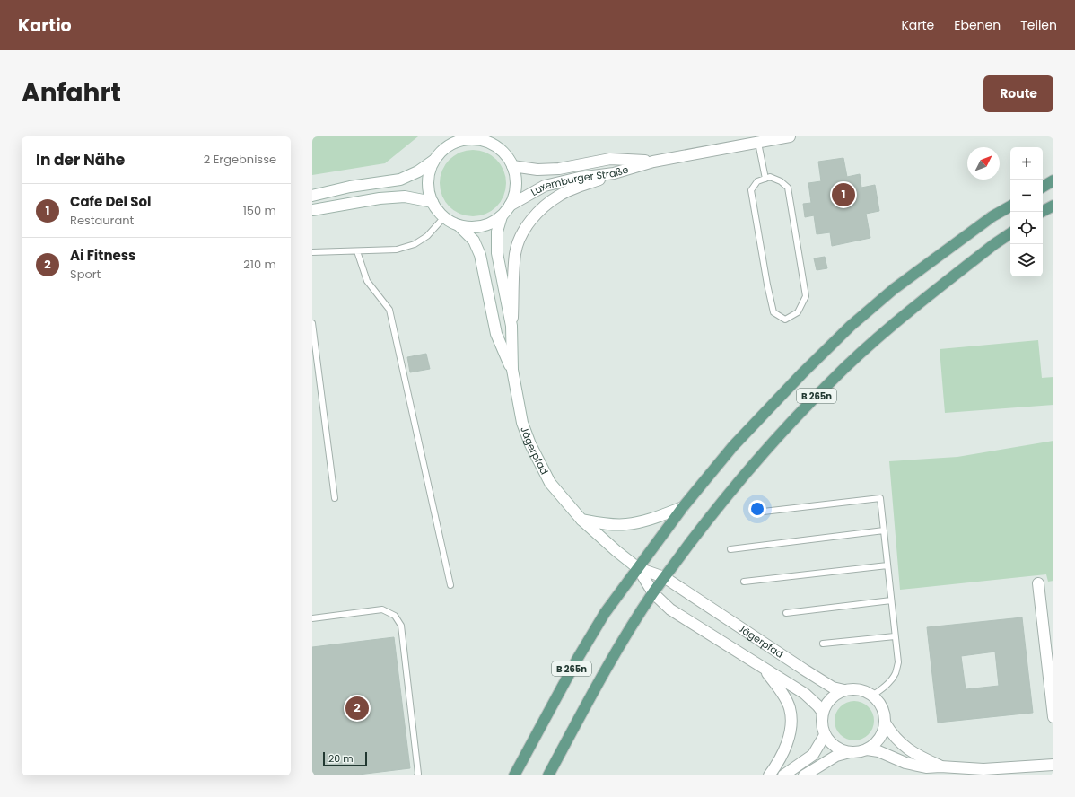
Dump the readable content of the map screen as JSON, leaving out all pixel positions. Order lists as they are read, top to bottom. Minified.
{"streets":{"main road":["B 265n"],"street":["Luxemburger Straße","Jägerpfad"]},"crossings":[["B 265n","Jägerpfad"]],"scale_bar":"20 m","north":"top right","page":{"header":"Kartio","nav":["Karte","Ebenen","Teilen"],"title":"Anfahrt","buttons":"Route","heading":["In der Nähe","2 Ergebnisse"],"map_buttons":["+","−"],"pins":["1","2"],"list":[{"mark":"1","name":"Cafe Del Sol","note":"Restaurant","value":"150 m"},{"mark":"2","name":"Ai Fitness","note":"Sport","value":"210 m"}],"scale":"20 m"}}
